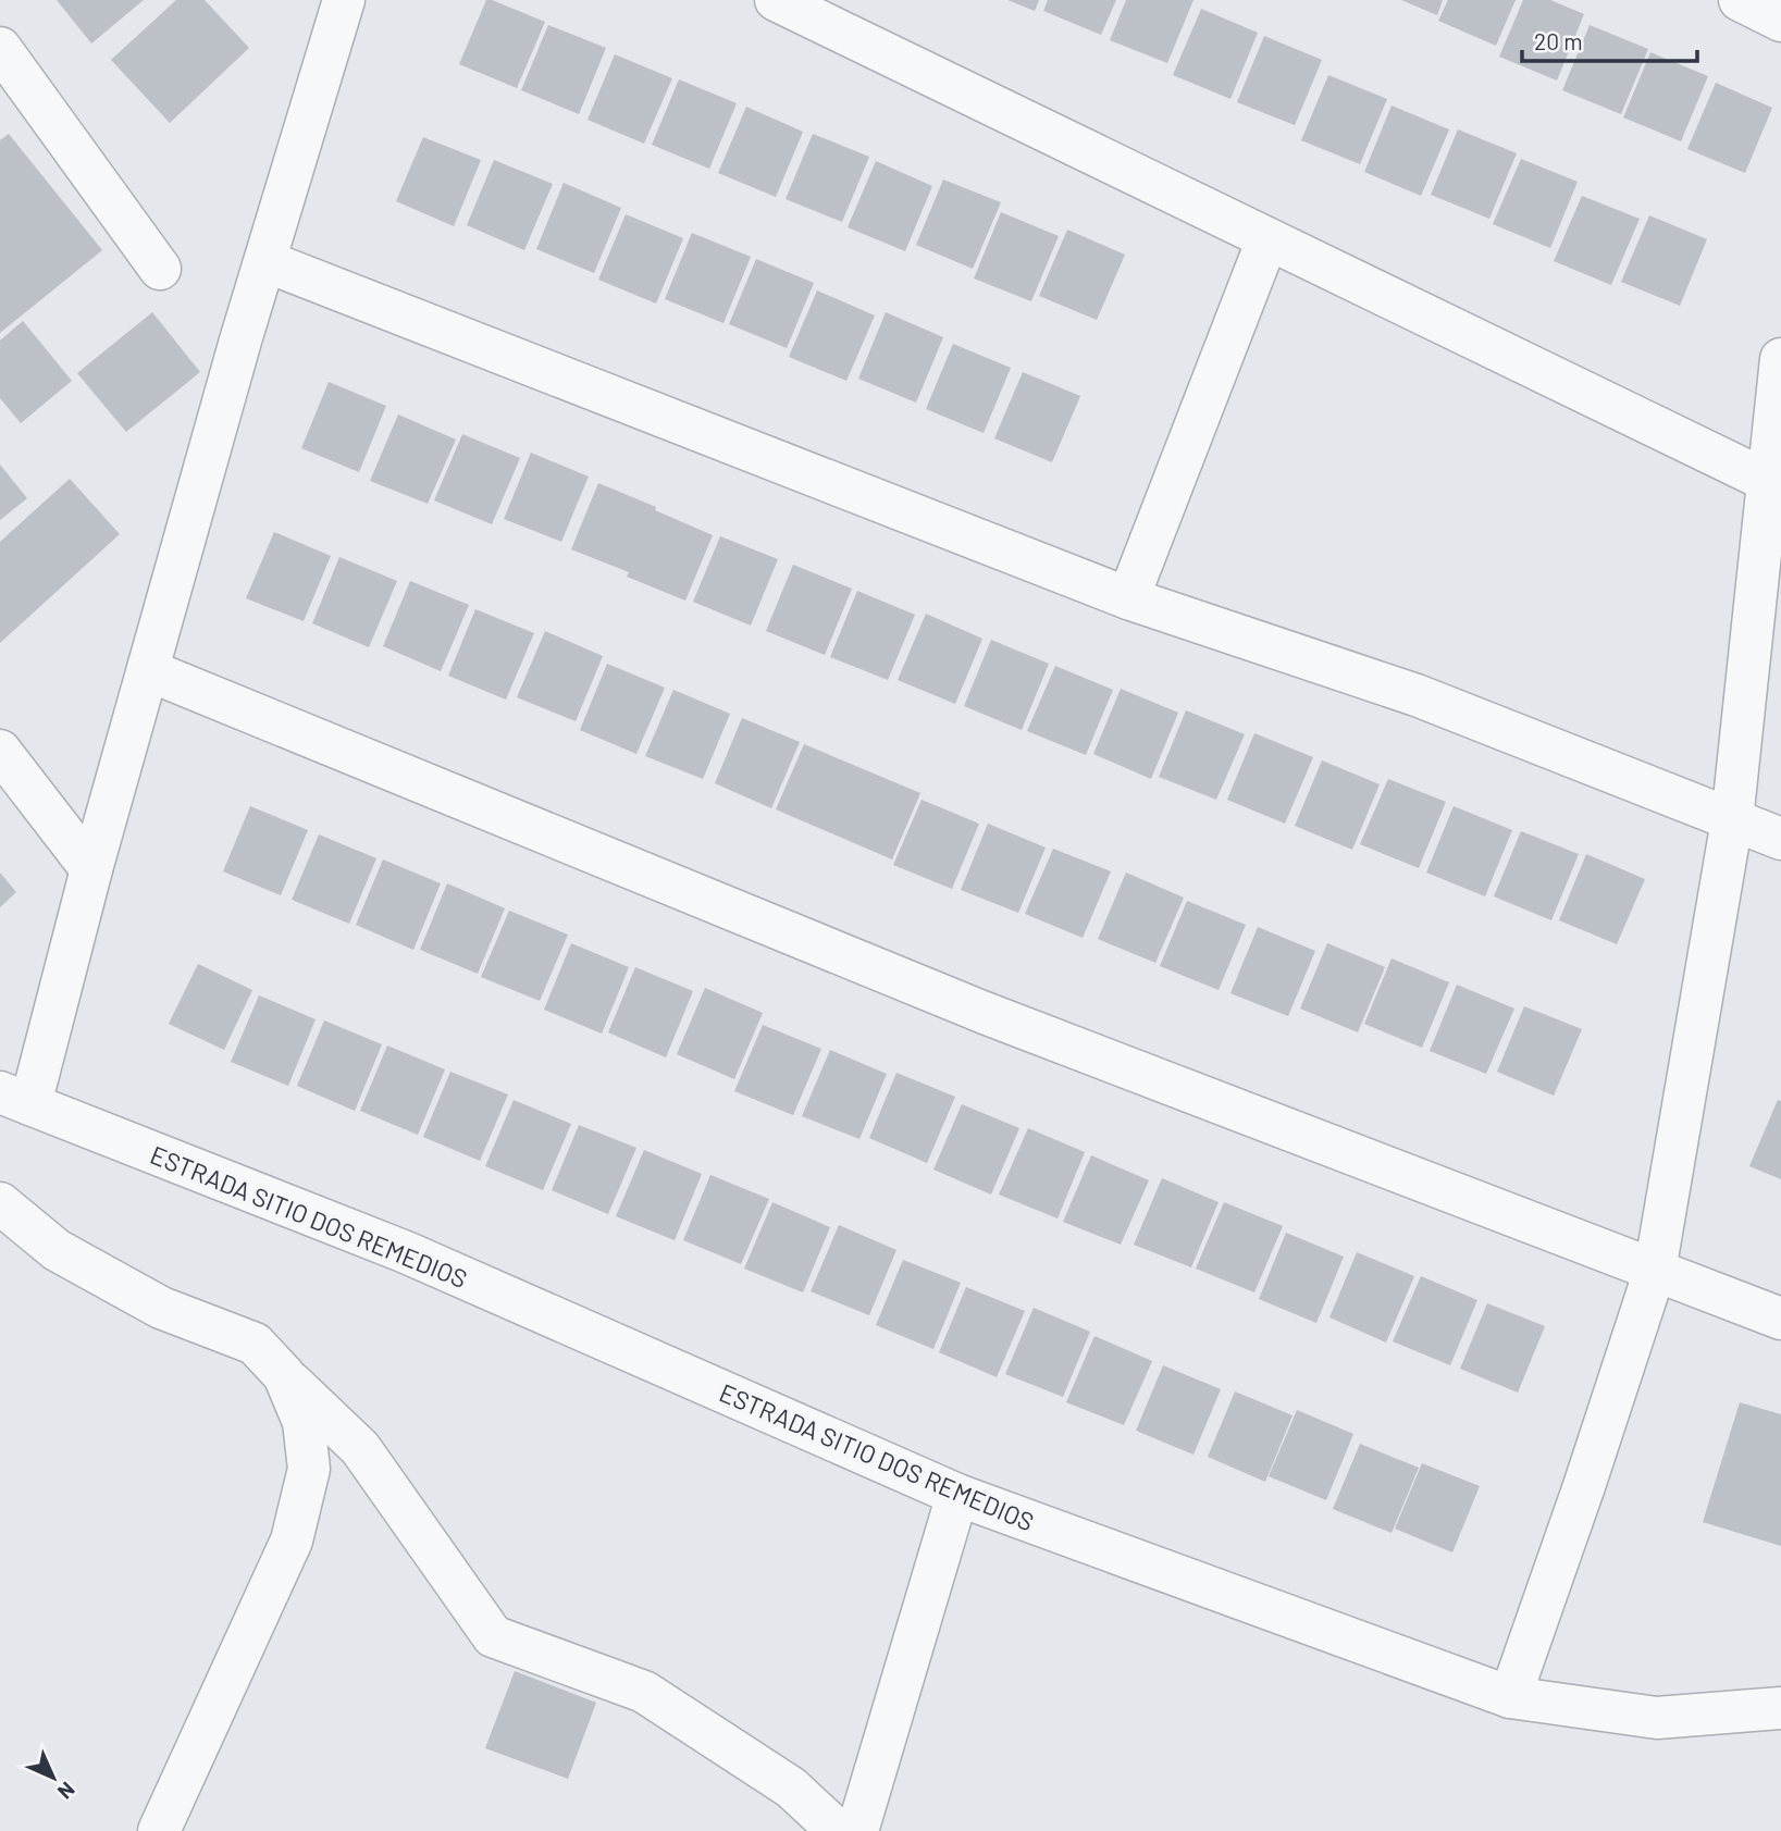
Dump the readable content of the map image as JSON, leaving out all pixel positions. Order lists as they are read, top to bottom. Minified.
{"streets":{"street":["ESTRADA SITIO DOS REMEDIOS"]},"scale_bar":"20 m","north":"bottom right"}
